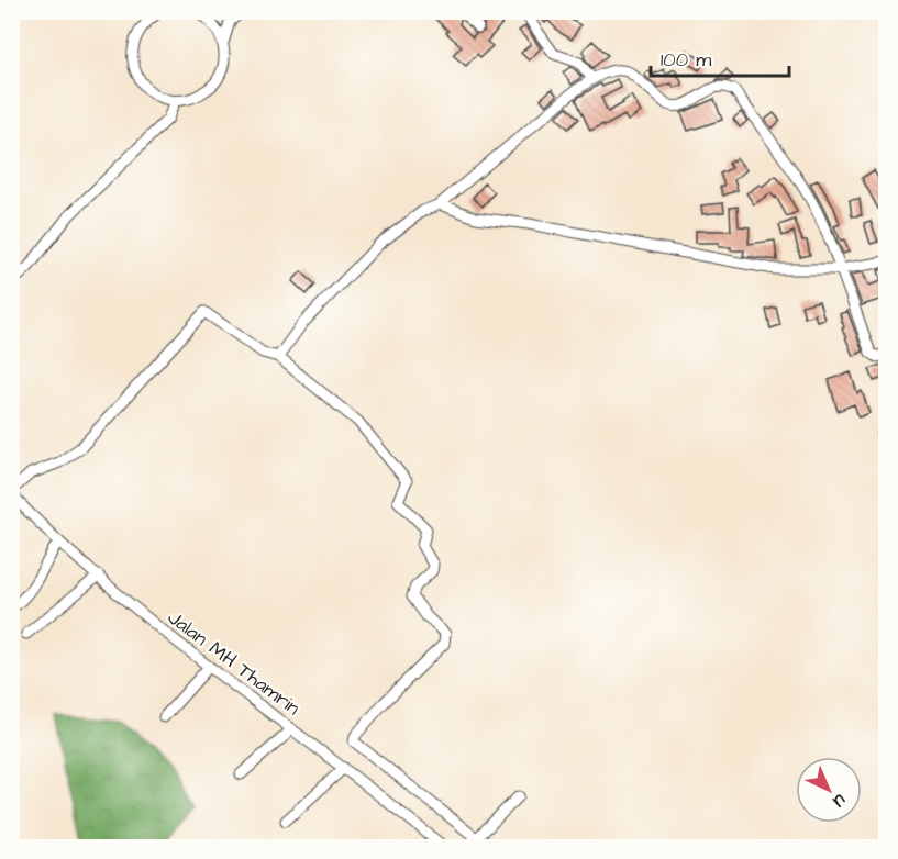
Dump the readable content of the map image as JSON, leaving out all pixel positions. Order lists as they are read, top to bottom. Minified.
{"streets":{"street":["Jalan MH Thamrin"]},"scale_bar":"100 m","north":"bottom right"}
